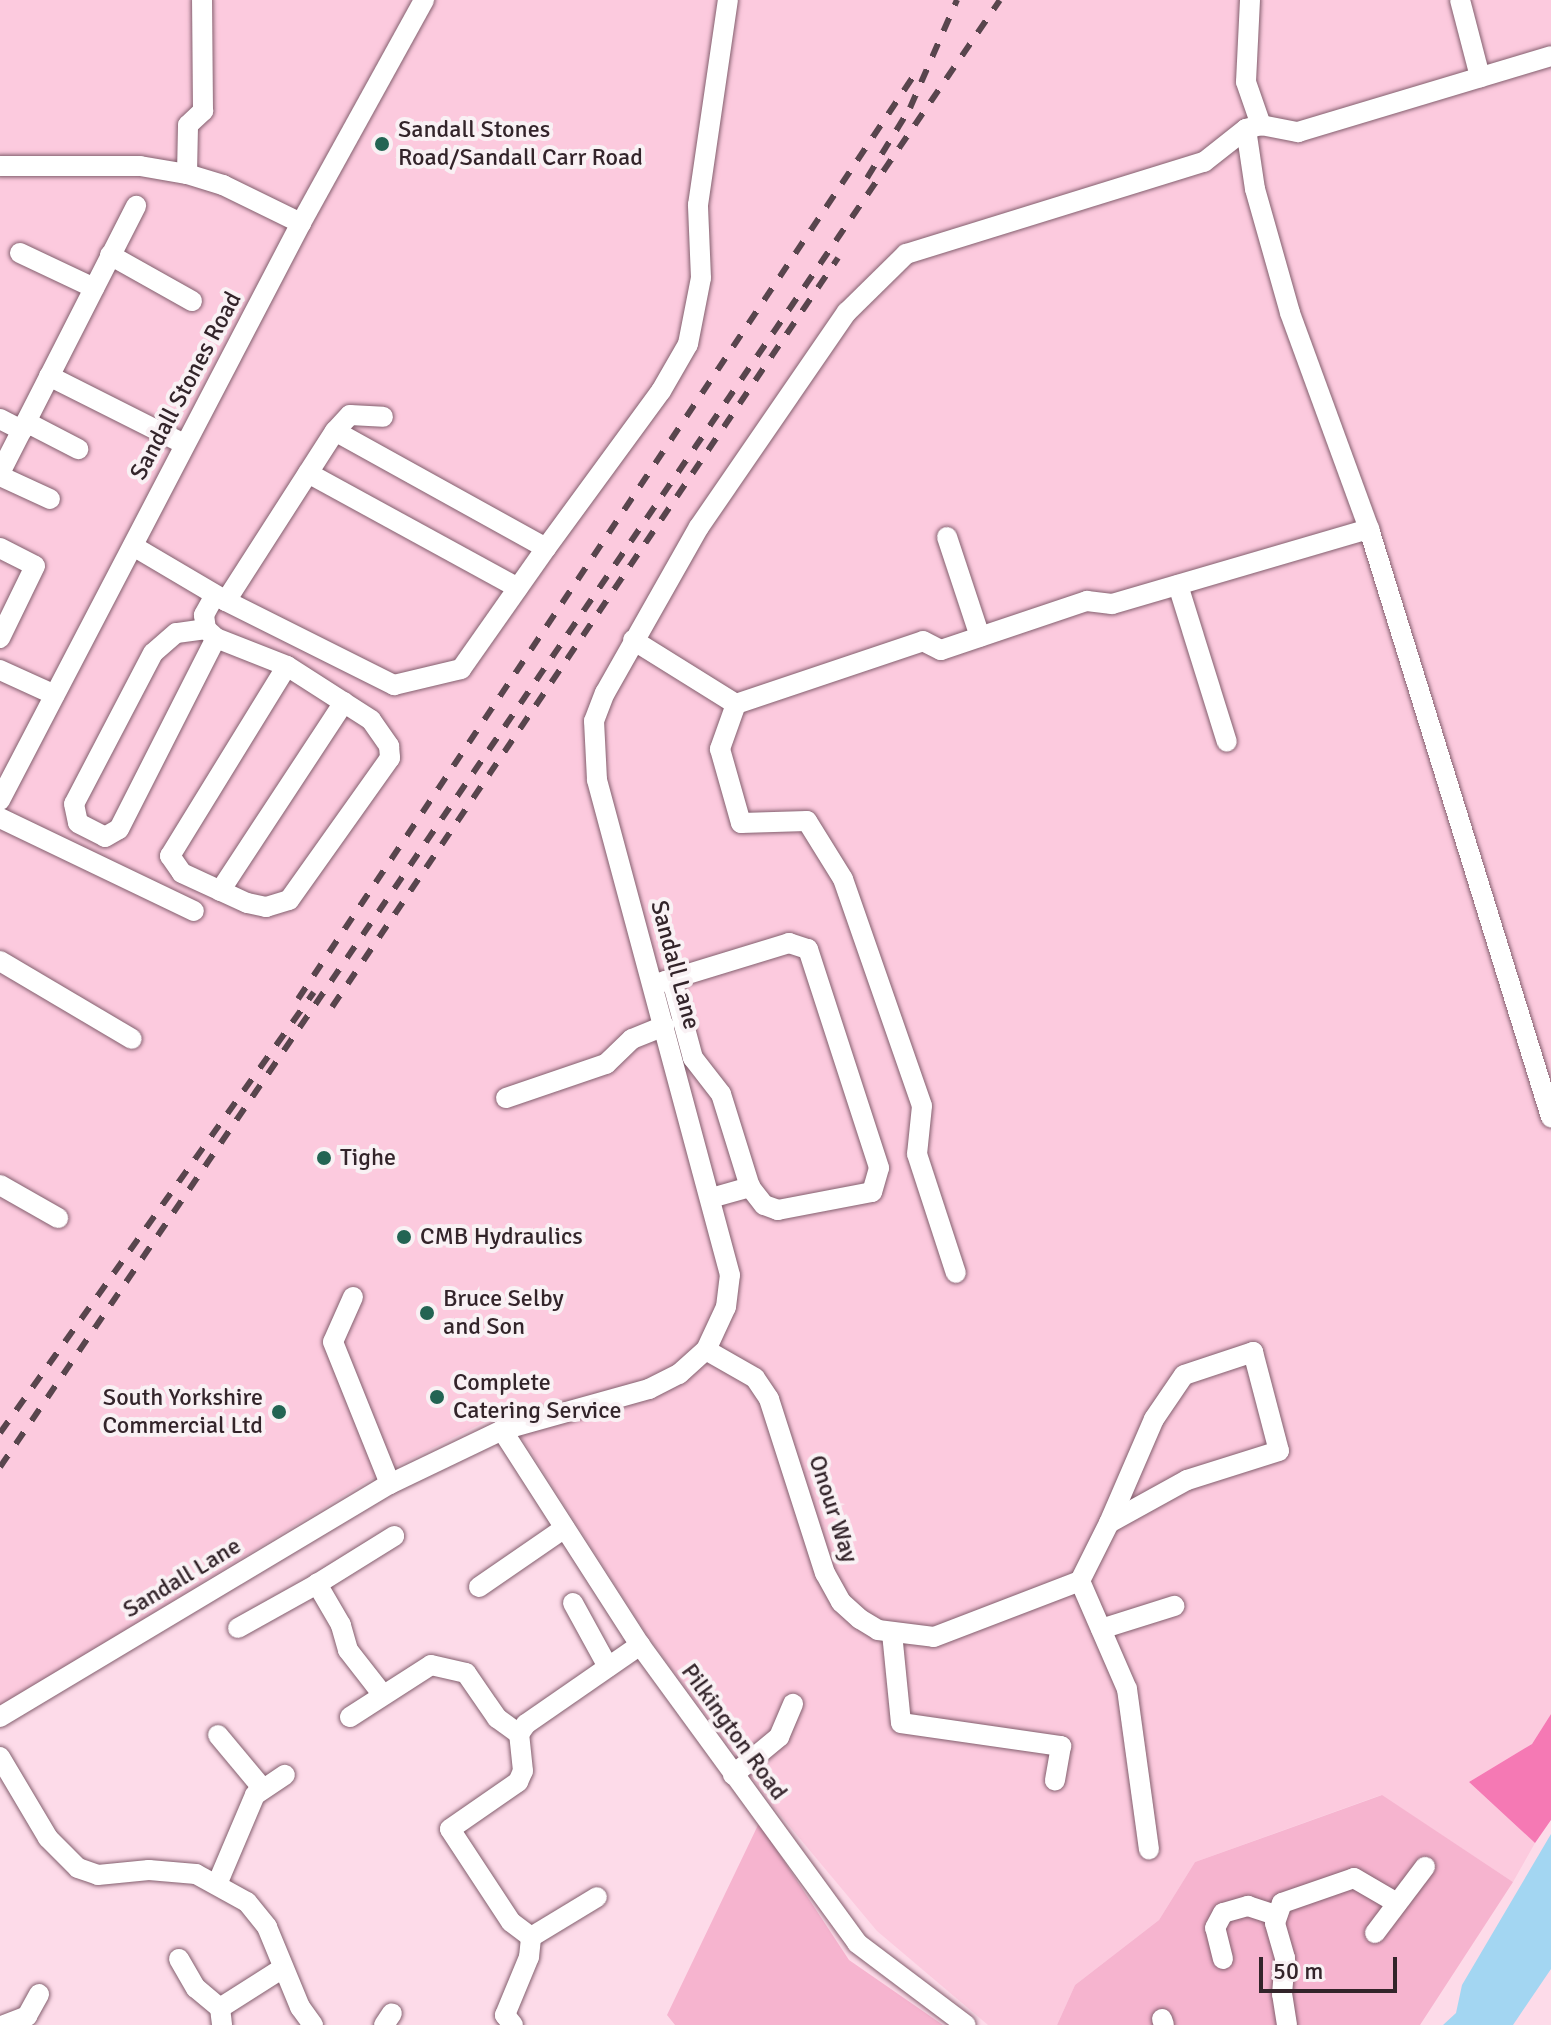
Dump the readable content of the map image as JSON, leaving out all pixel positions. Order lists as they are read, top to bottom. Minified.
{"streets":{"street":["Sandall Stones Road","Sandall Lane","Onour Way","Pilkington Road"]},"crossings":[["Sandall Lane","Onour Way"],["Sandall Lane","Pilkington Road"]],"places":["Sandall Stones Road/Sandall Carr Road","Tighe","CMB Hydraulics","Bruce Selby and Son","Complete Catering Service","South Yorkshire Commercial Ltd"],"scale_bar":"50 m"}
